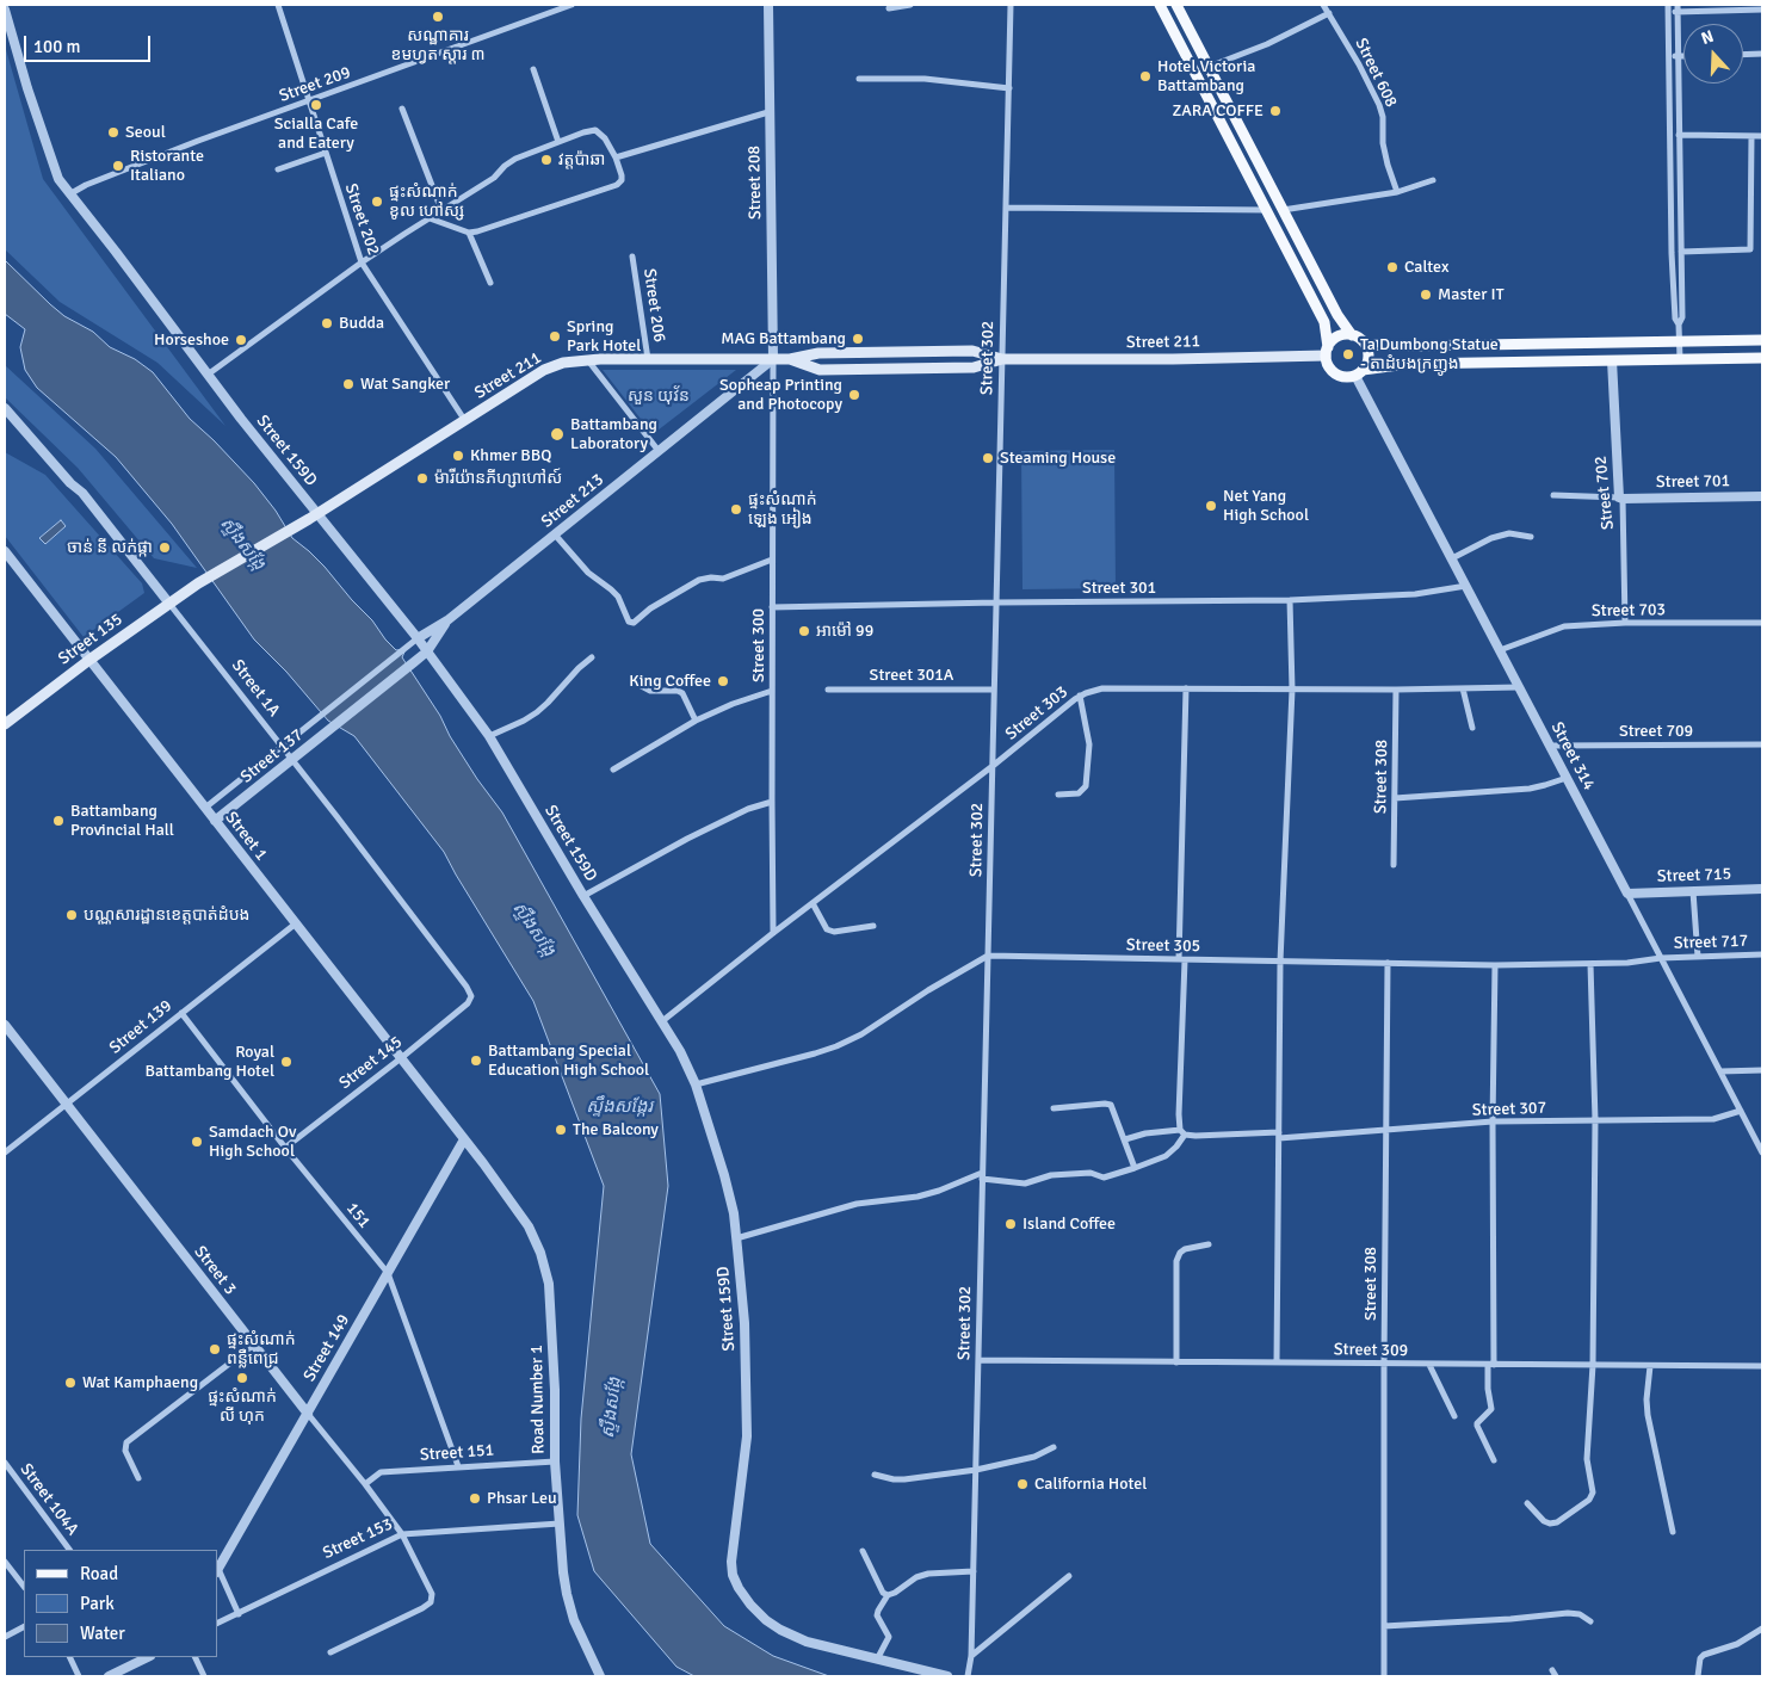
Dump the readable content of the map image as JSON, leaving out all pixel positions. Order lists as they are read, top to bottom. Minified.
{"streets":{"main road":["Street 211","Street 135"],"street":["Street 608","Street 209","Street 208","Street 202","Street 206","Street 302","Street 159D","Street 701","Street 702","Street 213","Street 301","Street 703","Street 300","Street 301A","Street 1A","Street 303","Street 709","Street 137","Street 314","Street 308","Street 1","Street 715","Street 717","Street 305","Street 139","Street 145","Street 307","151","Street 3","Street 149","Street 309","Road Number 1","Street 151","Street 104A","Street 153"]},"crossings":[["Street 209","Street 202"],["Street 209","Street 159D"],["Street 208","Street 211"],["Street 208","Street 213"],["Street 208","Street 300"],["Street 202","Street 211"],["Street 206","Street 211"],["Street 211","Street 302"],["Street 211","Street 159D"],["Street 211","Street 213"],["Street 211","Street 135"],["Street 211","Street 300"],["Street 211","Street 314"],["Street 302","Street 301"],["Street 302","Street 301A"],["Street 302","Street 303"],["Street 302","Street 305"],["Street 302","Street 309"],["Street 159D","Street 213"],["Street 159D","Street 303"],["Street 701","Street 702"],["Street 702","Street 703"],["Street 213","Street 300"],["Street 213","Street 1A"],["Street 213","Street 137"],["Street 301","Street 300"],["Street 301","Street 314"],["Street 703","Street 314"],["Street 135","Street 1A"],["Street 135","Street 1"],["Street 300","Street 303"],["Street 1A","Street 137"],["Street 1A","Street 145"],["Street 303","Street 314"],["Street 303","Street 308"],["Street 709","Street 314"],["Street 137","Street 1"],["Street 314","Street 715"],["Street 314","Street 717"],["Street 314","Street 305"],["Street 314","Street 307"],["Street 308","Street 305"],["Street 308","Street 307"],["Street 308","Street 309"],["Street 1","Street 139"],["Street 1","Street 145"],["Street 1","Street 149"],["Street 1","Road Number 1"],["Street 717","Street 305"],["Street 139","151"],["Street 139","Street 3"],["Street 145","151"],["151","Street 149"],["151","Street 151"],["Street 3","Street 149"],["Street 3","Street 151"],["Street 3","Street 153"],["Street 149","Road Number 1"],["Road Number 1","Street 151"],["Road Number 1","Street 153"]],"water":["ស្ទឹងសង្កែ","ស្ទឹងសង្កែរ"],"parks":["សួន យុវ័ន"],"places":["សណ្ឋាគារ ខមហ្វត ស្តារ ៣","Hotel Victoria Battambang","Scialla Cafe and Eatery","ZARA COFFE","Seoul","វត្តប៉ាឆា","Ristorante Italiano","ផ្ទះសំណាក់ ខូល ហៅស្ស","Caltex","Master IT","Budda","Spring Park Hotel","MAG Battambang","Horseshoe","Ta Dumbong Statue - តាដំបងក្រញូង","Wat Sangker","Sopheap Printing and Photocopy","Battambang Laboratory","Khmer BBQ","Steaming House","ម៉ារីយ៉ានភីហ្សាហៅស៍","Net Yang High School","ផ្ទះសំណាក់ ឡេង អៀង","ចាន់ នី លក់ផ្កា","អាម៉ៅ 99","King Coffee","Battambang Provincial Hall","បណ្ណសារដ្ឋានខេត្តបាត់ដំបង","Battambang Special Education High School","Royal Battambang Hotel","The Balcony","Samdach Ov High School","Island Coffee","ផ្ទះសំណាក់ ពន្លឺពេជ្រ","ផ្ទះសំណាក់ លី ហុក","Wat Kamphaeng","California Hotel","Phsar Leu"],"legend":["Road","Park","Water"],"scale_bar":"100 m","north":"top"}
